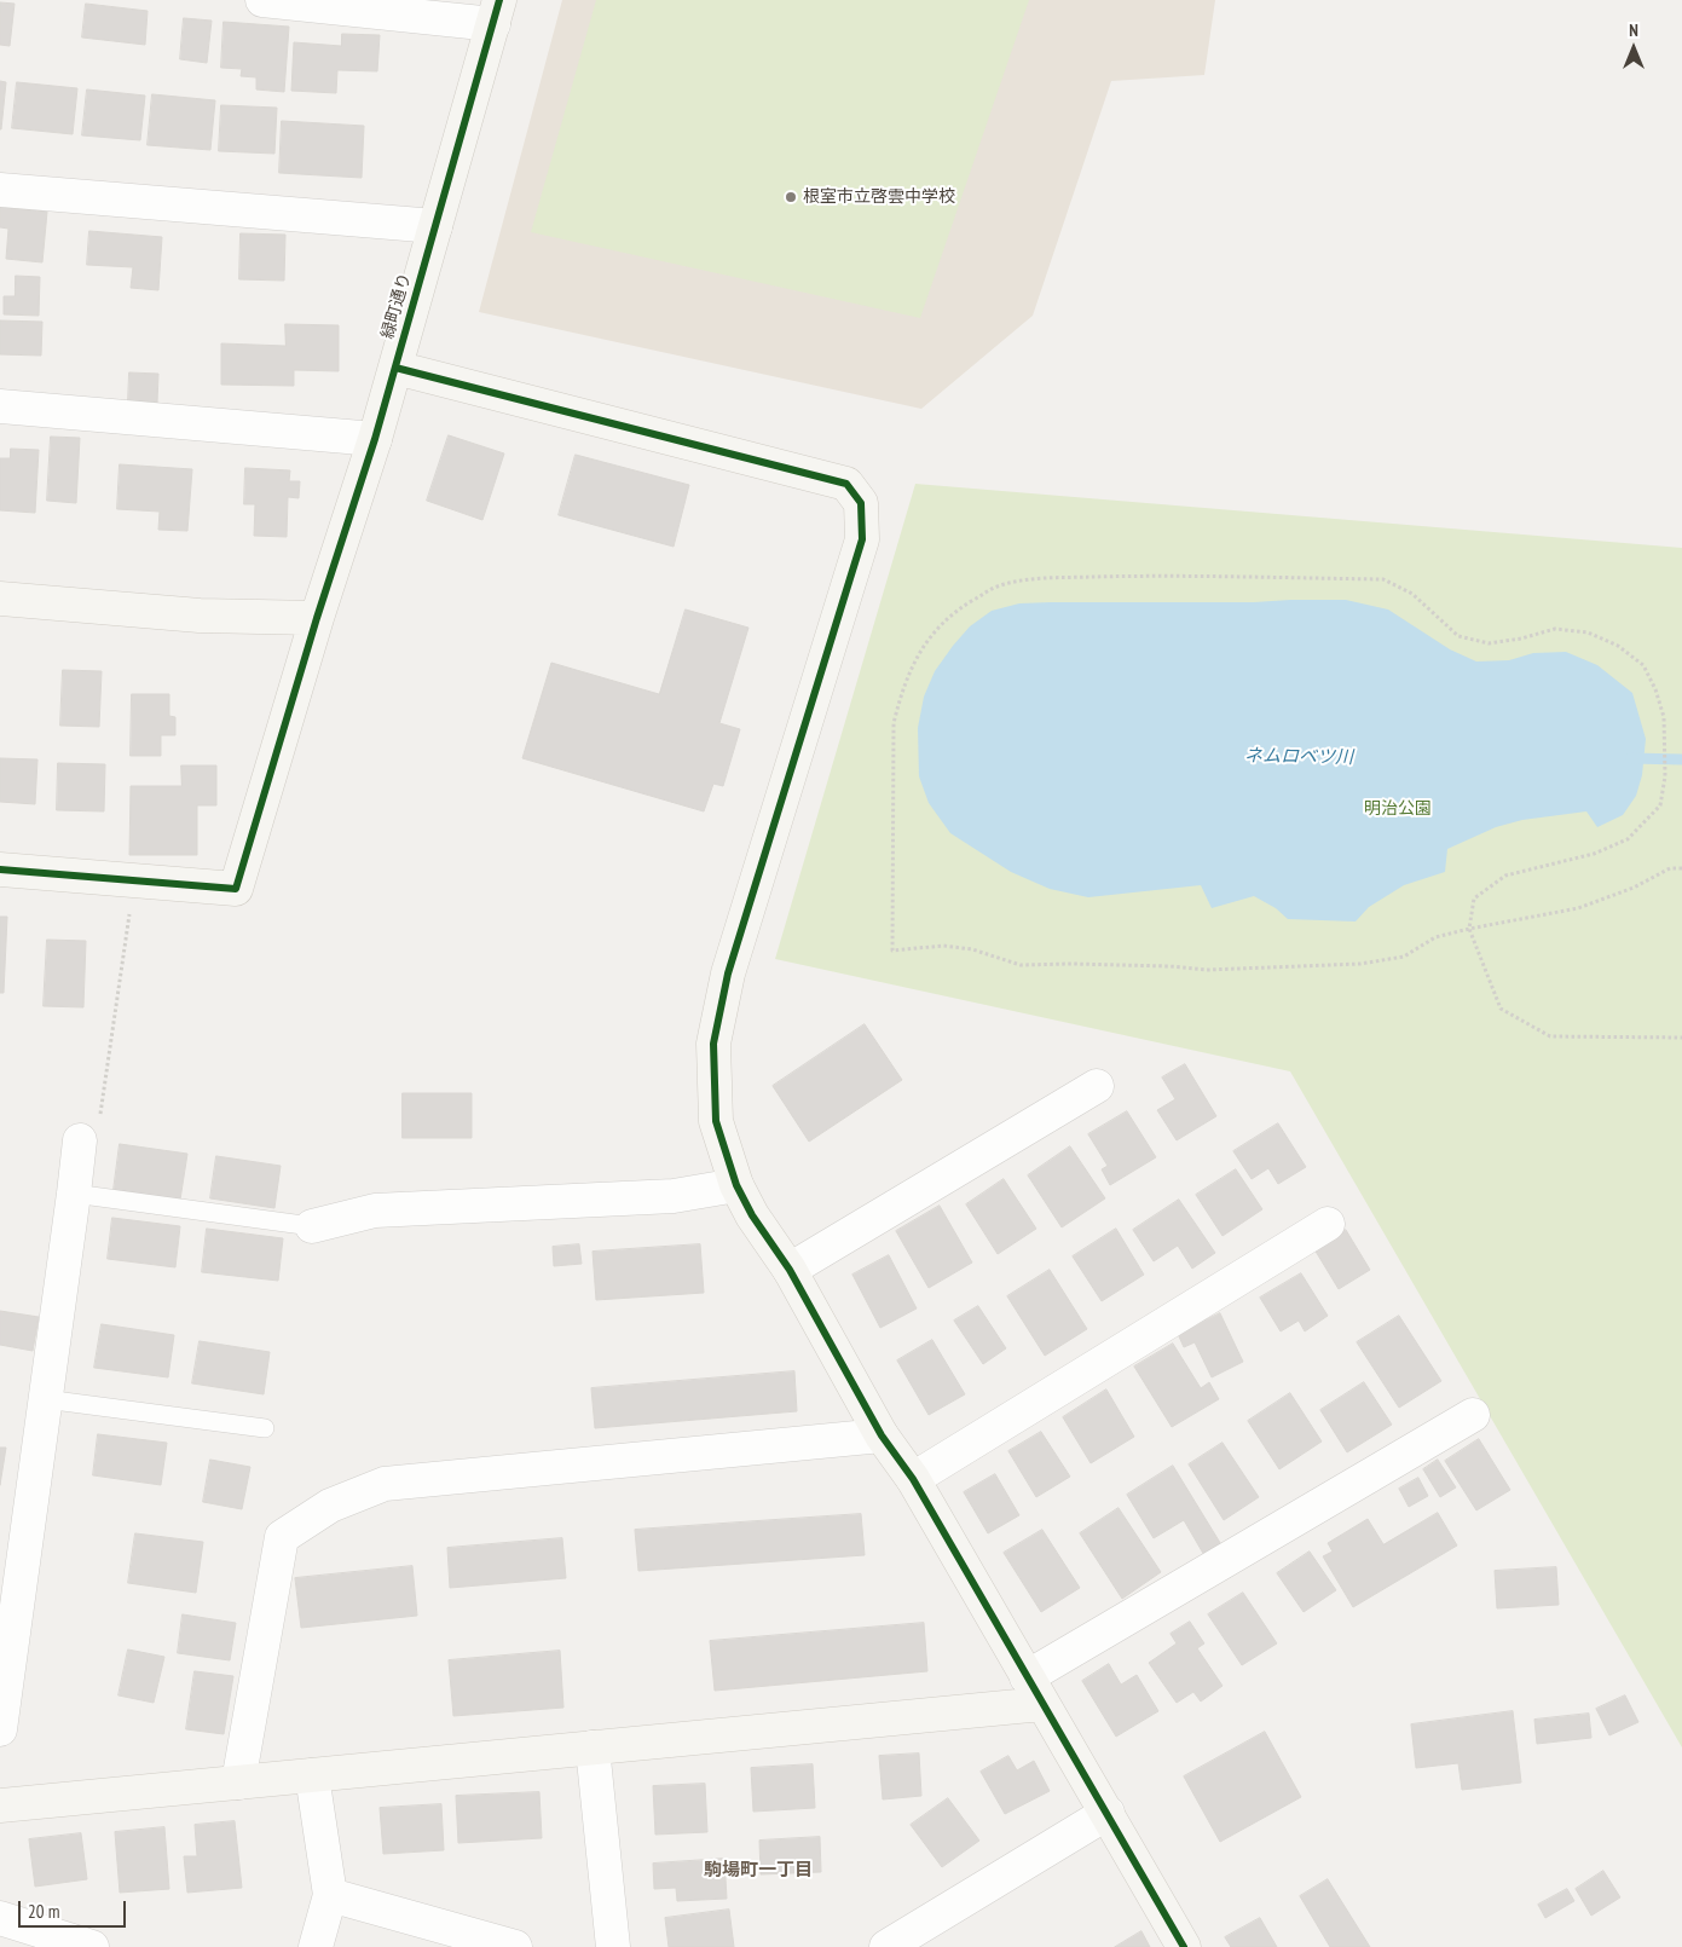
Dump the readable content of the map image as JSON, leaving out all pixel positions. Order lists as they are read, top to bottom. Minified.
{"streets":{"street":["緑町通り"]},"districts":["駒場町一丁目"],"water":["ネムロベツ川"],"parks":["明治公園"],"places":["根室市立啓雲中学校"],"scale_bar":"20 m","north":"top"}
